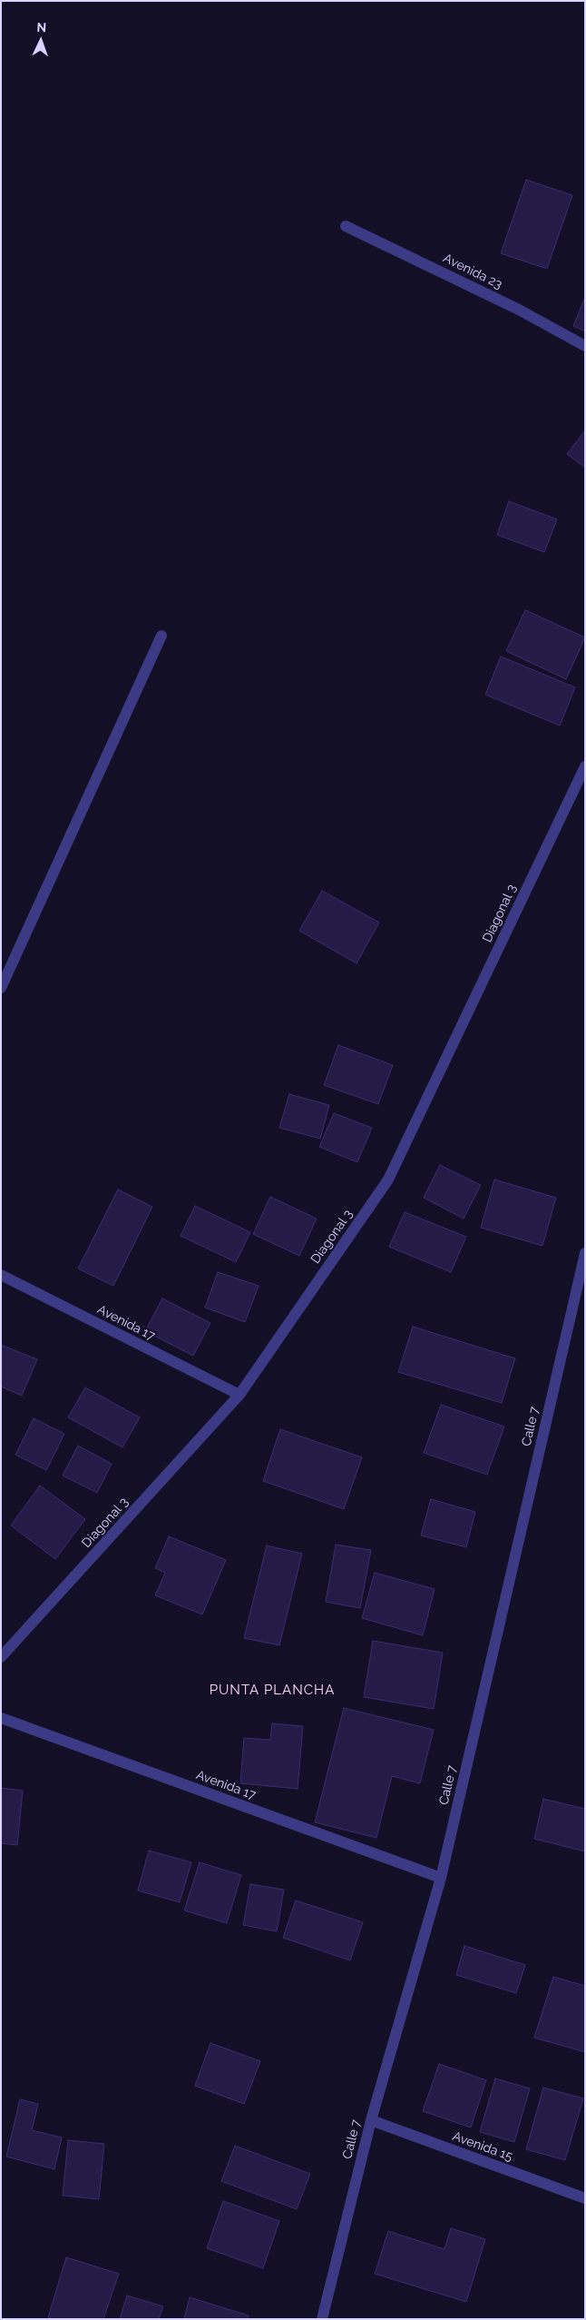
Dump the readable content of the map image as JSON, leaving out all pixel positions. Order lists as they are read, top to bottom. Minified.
{"streets":{"street":["Avenida 23","Diagonal 3","Avenida 17","Calle 7","Avenida 15"]},"crossings":[["Diagonal 3","Avenida 17"],["Avenida 17","Calle 7"],["Calle 7","Avenida 15"]],"districts":["PUNTA PLANCHA"],"north":"top"}
